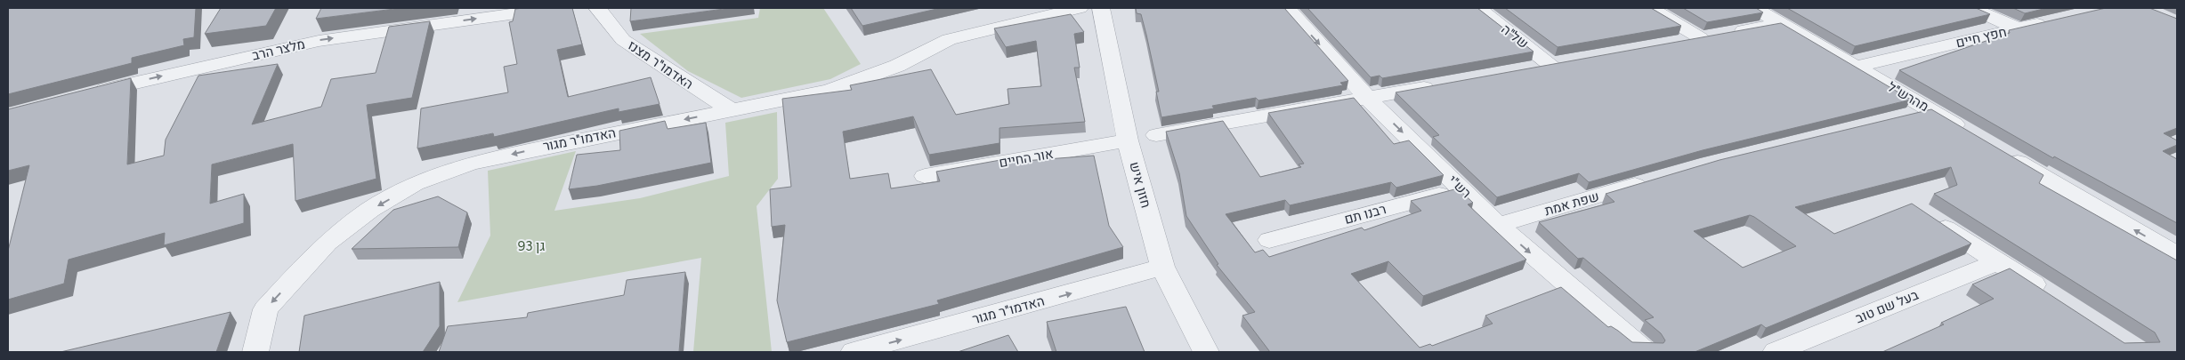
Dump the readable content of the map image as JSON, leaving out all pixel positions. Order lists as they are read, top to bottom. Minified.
{"streets":{"street":["של\"ה","חפץ חיים","מלצר הרב","האדמו\"ר מצנז","מהרש\"ל","האדמו\"ר מגור","אור החיים","חזון איש","רש\"י","שפת אמת","רבנו תם","בעל שם טוב"]},"crossings":[["חפץ חיים","מהרש\"ל"],["האדמו\"ר מצנז","האדמו\"ר מגור"],["האדמו\"ר מגור","חזון איש"],["אור החיים","חזון איש"],["רש\"י","שפת אמת"],["רש\"י","רבנו תם"]],"one_way":["מלצר הרב","רש\"י"],"parks":["גן 93"]}
